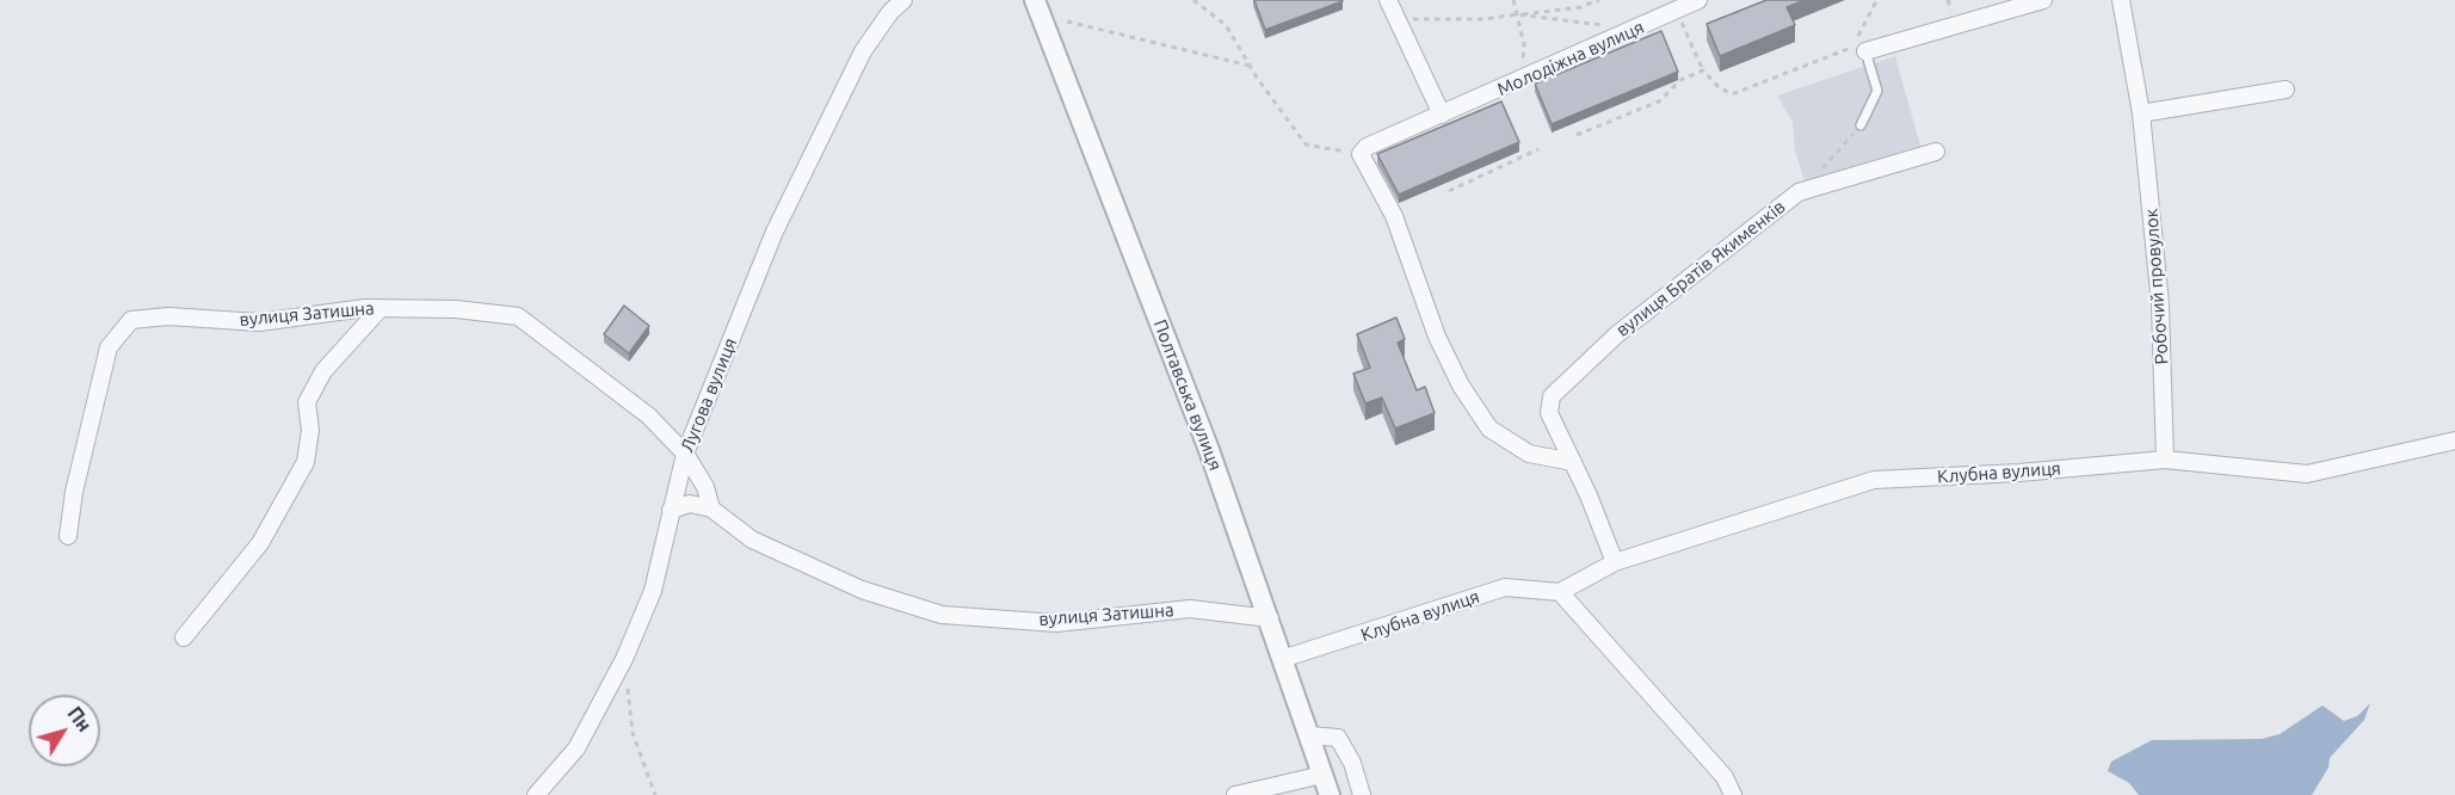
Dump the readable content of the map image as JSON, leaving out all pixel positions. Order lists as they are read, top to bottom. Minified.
{"streets":{"street":["Молодіжна вулиця","вулиця Братів Якименків","Робочий провулок","вулиця Затишна","Лугова вулиця","Полтавська вулиця","Клубна вулиця"]},"crossings":[["вулиця Братів Якименків","Клубна вулиця"],["Робочий провулок","Клубна вулиця"],["вулиця Затишна","Лугова вулиця"],["вулиця Затишна","Полтавська вулиця"],["Полтавська вулиця","Клубна вулиця"]],"north":"top right"}
